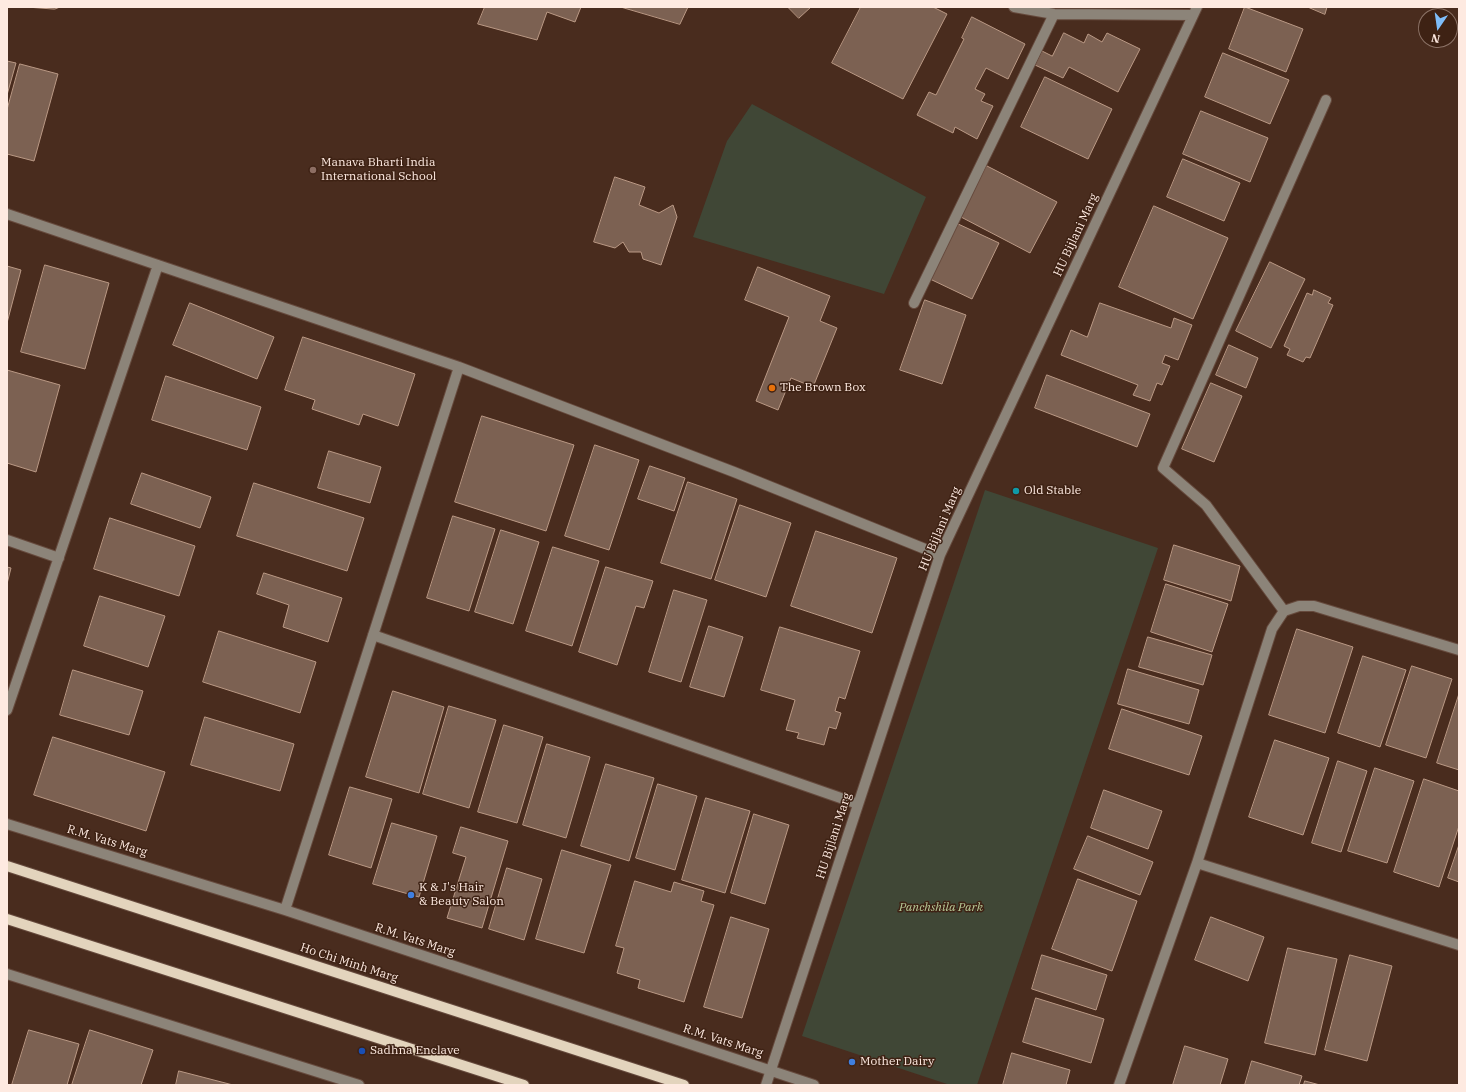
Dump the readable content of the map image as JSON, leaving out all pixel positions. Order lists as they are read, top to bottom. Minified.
{"streets":{"main road":["Ho Chi Minh Marg"],"street":["HU Bijlani Marg","R.M. Vats Marg"]},"crossings":[["HU Bijlani Marg","R.M. Vats Marg"]],"parks":["Panchshila Park"],"places":["Manava Bharti India International School","The Brown Box","Old Stable","K & J's Hair & Beauty Salon","Sadhna Enclave","Mother Dairy"],"north":"bottom"}
